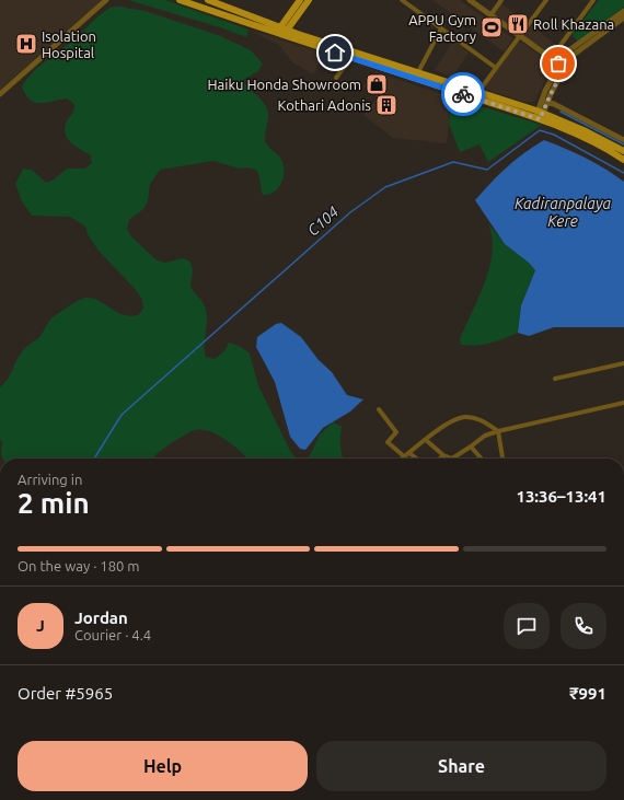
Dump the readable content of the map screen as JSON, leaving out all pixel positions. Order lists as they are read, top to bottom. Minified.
{"water":["Kadiranpalaya Kere","C104"],"places":{"restaurant":["Roll Khazana"],"sports":["APPU Gym Factory"],"hospital":["Isolation Hospital"],"shop":["Haiku Honda Showroom"],"building":["Kothari Adonis"]},"page":{"heading":["2 min","Arriving in","13:36–13:41"],"panel":["Jordan","Courier · 4.4","Order #5965","₹991"],"bar":"On the way · 180 m","round":"J","buttons":["Help","Share"]}}
